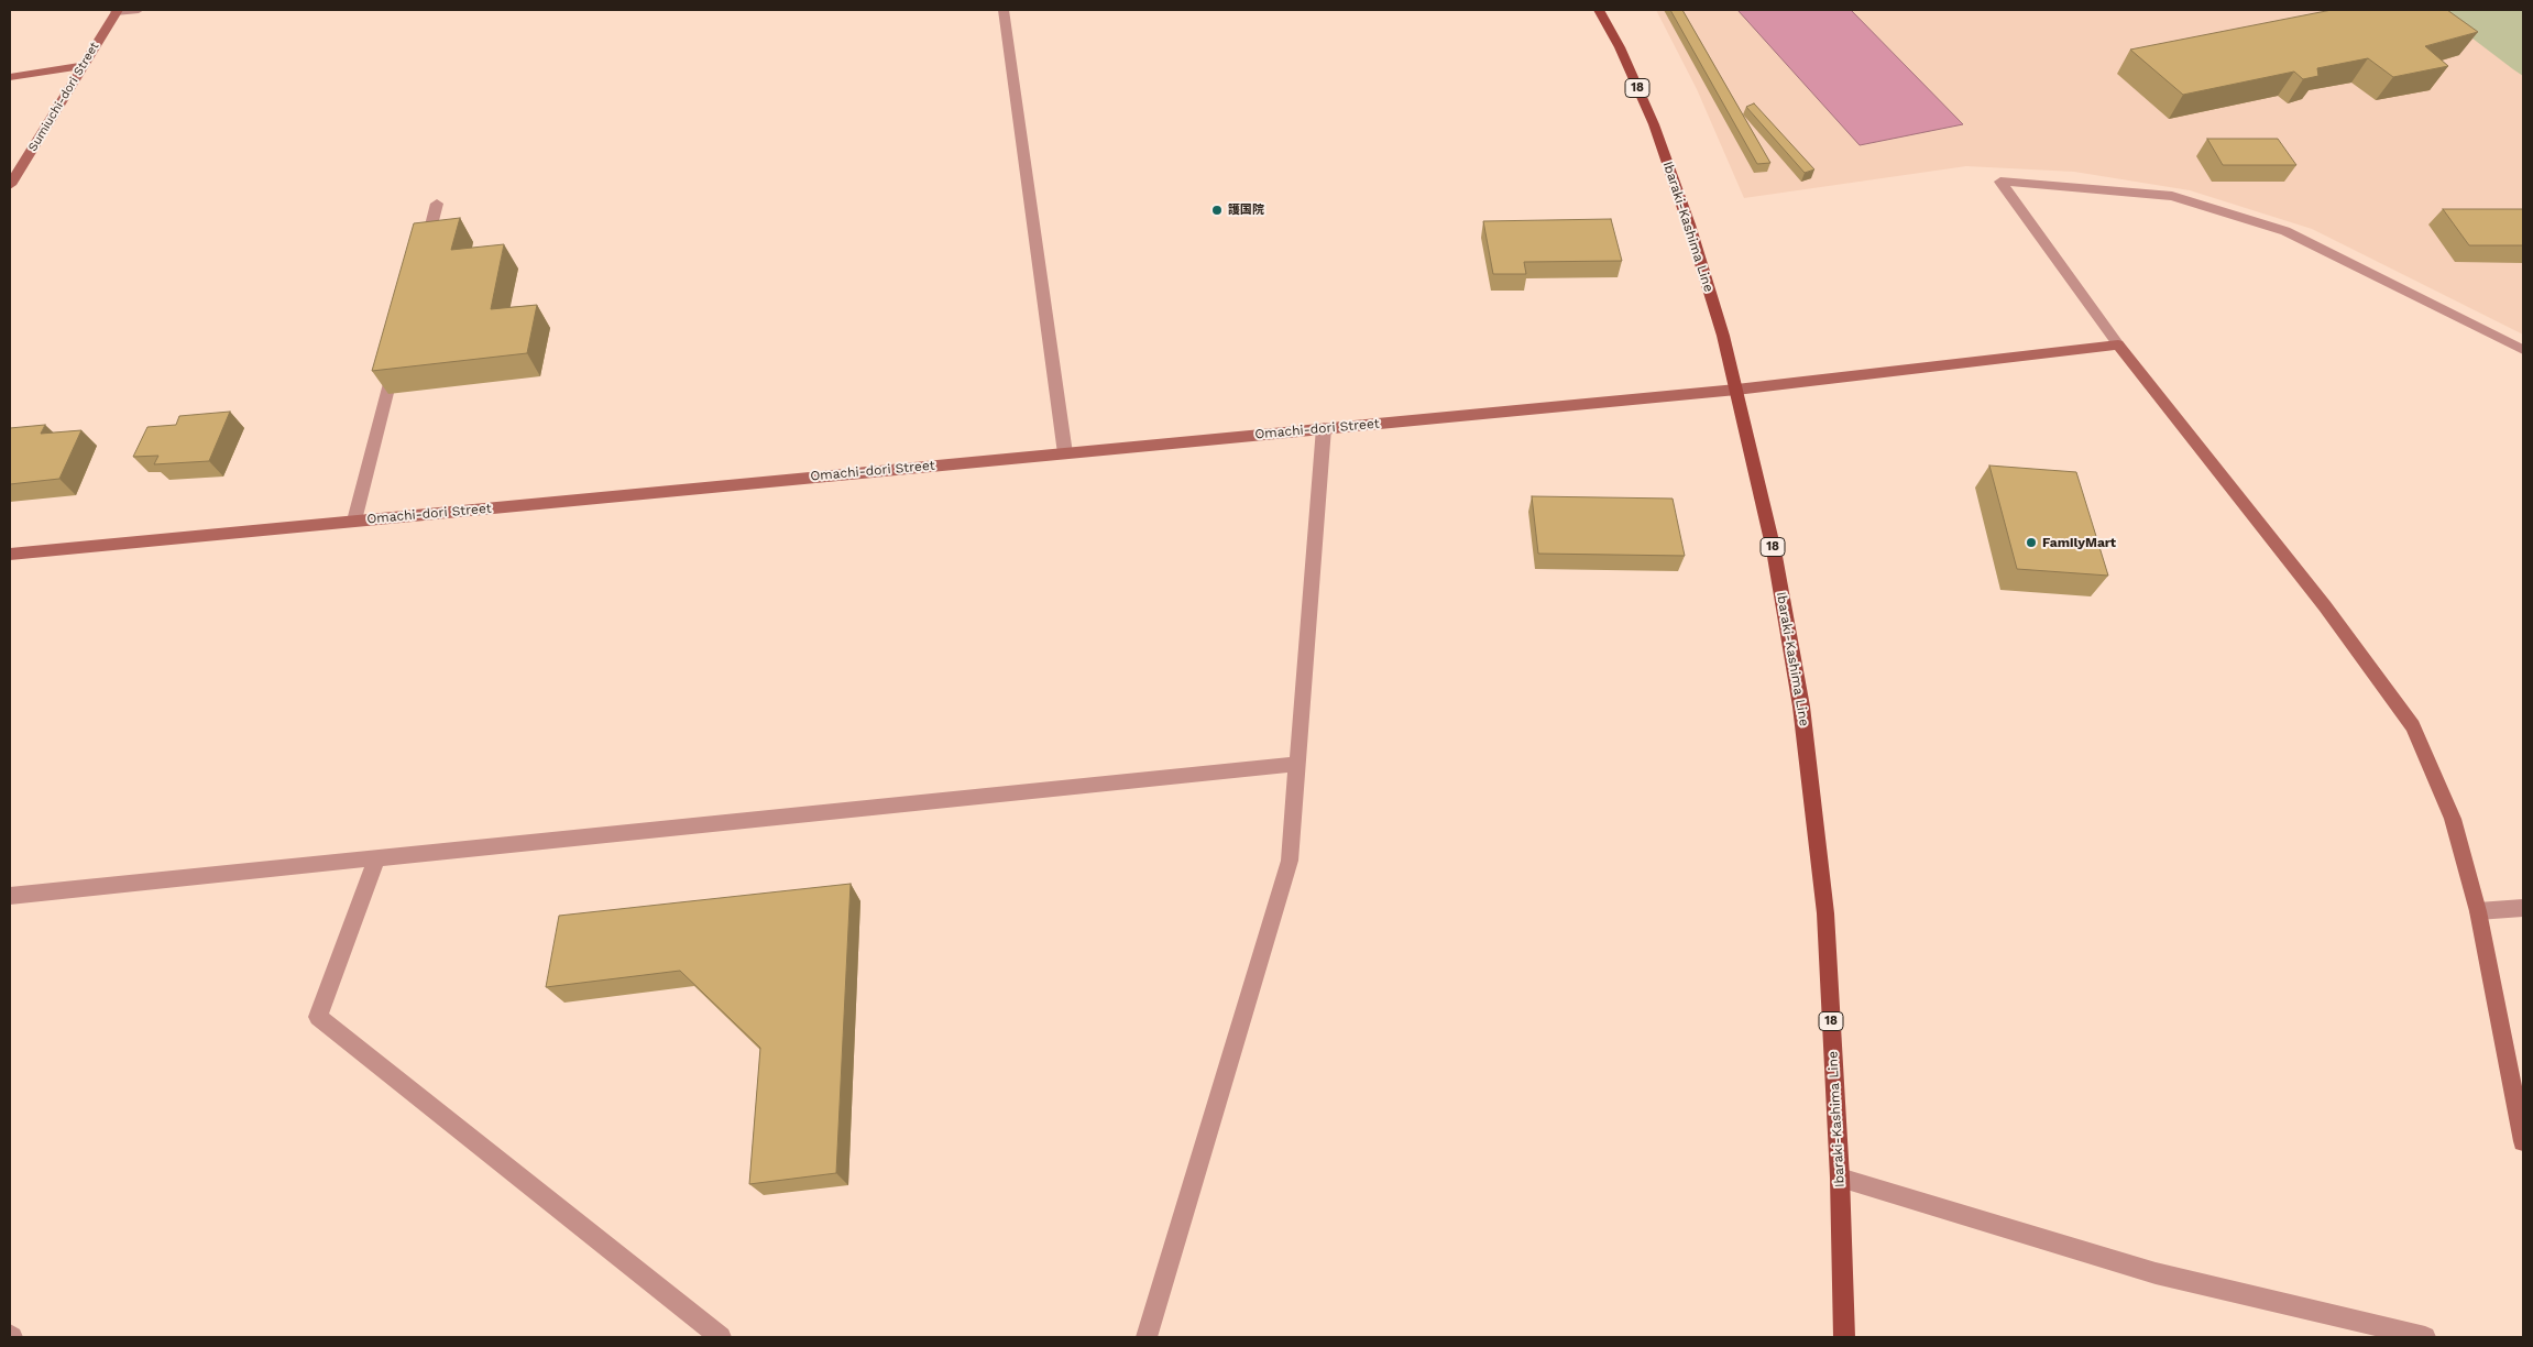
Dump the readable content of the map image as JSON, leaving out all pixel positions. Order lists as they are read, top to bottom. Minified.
{"streets":{"main road":["18","Ibaraki-Kashima Line"],"street":["Sumiuchi-dori Street","Omachi-dori Street"]},"crossings":[["Ibaraki-Kashima Line","Omachi-dori Street"]],"places":["護国院","FamilyMart"]}
